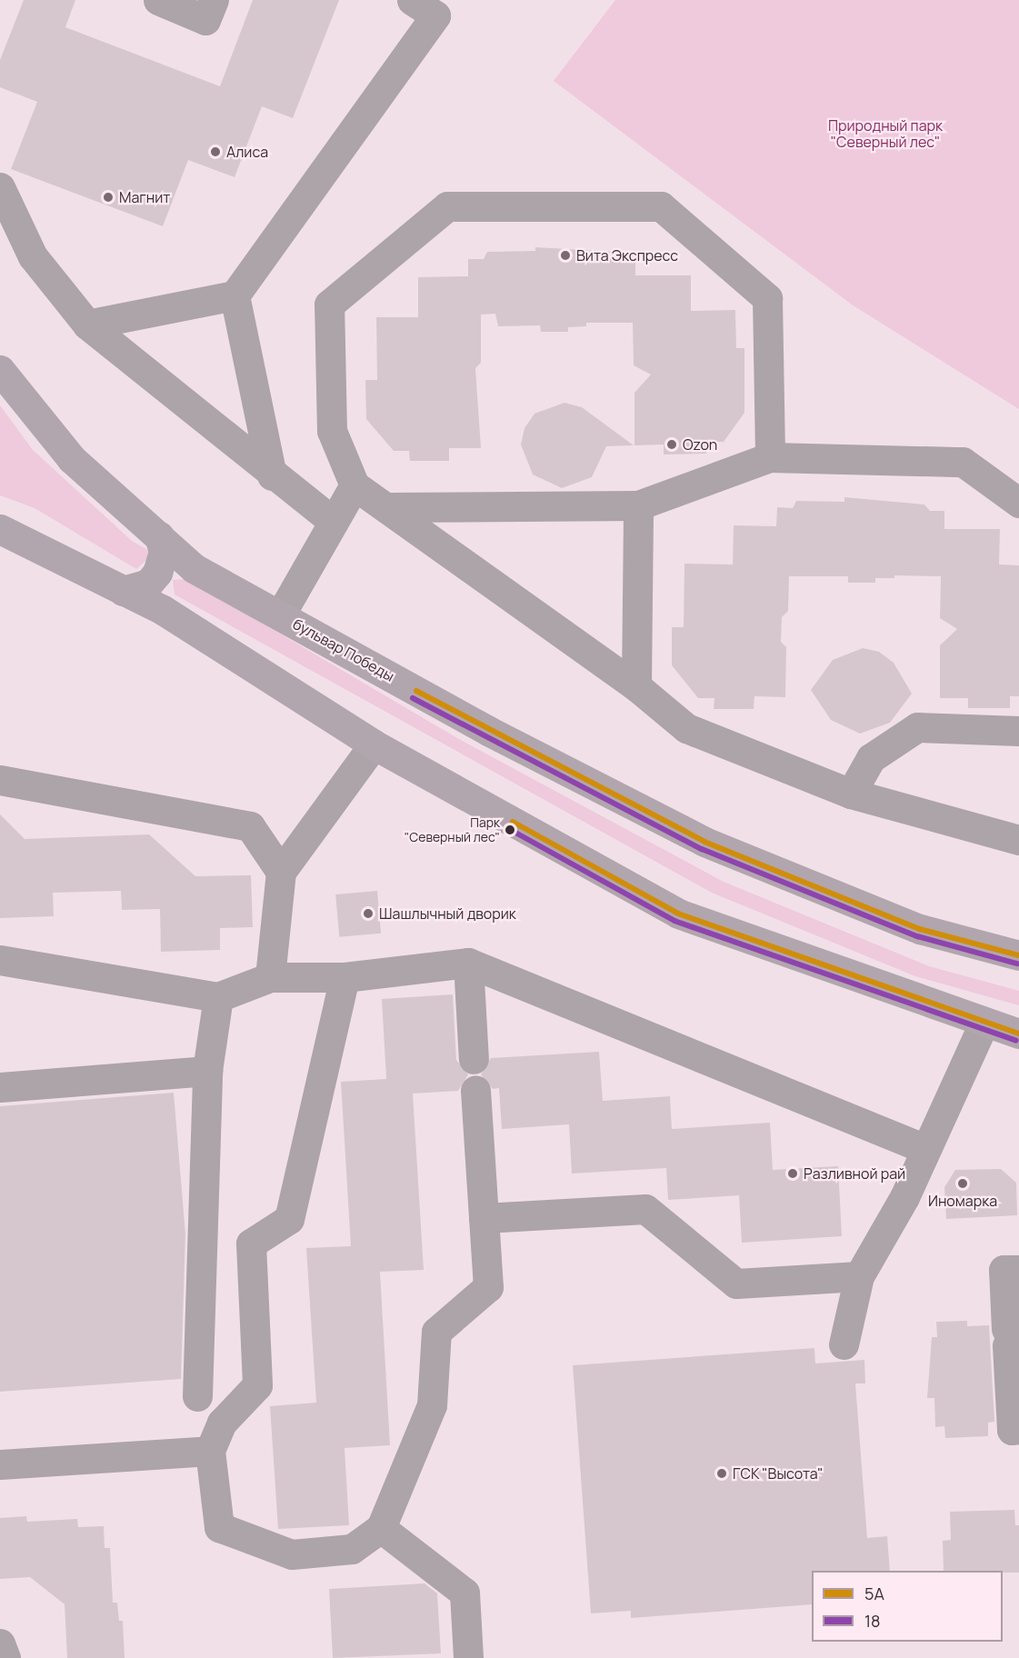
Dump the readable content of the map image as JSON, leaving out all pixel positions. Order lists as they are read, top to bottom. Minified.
{"streets":{"main road":["бульвар Победы"]},"parks":["Природный парк \"Северный лес\""],"places":["Алиса","Магнит","Вита Экспресс","Ozon","Парк \"Северный лес\"","Шашлычный дворик","Разливной рай","Иномарка","ГСК \"Высота\""],"lines":["transit line 5А","transit line 18"],"legend":["5А","18"]}
